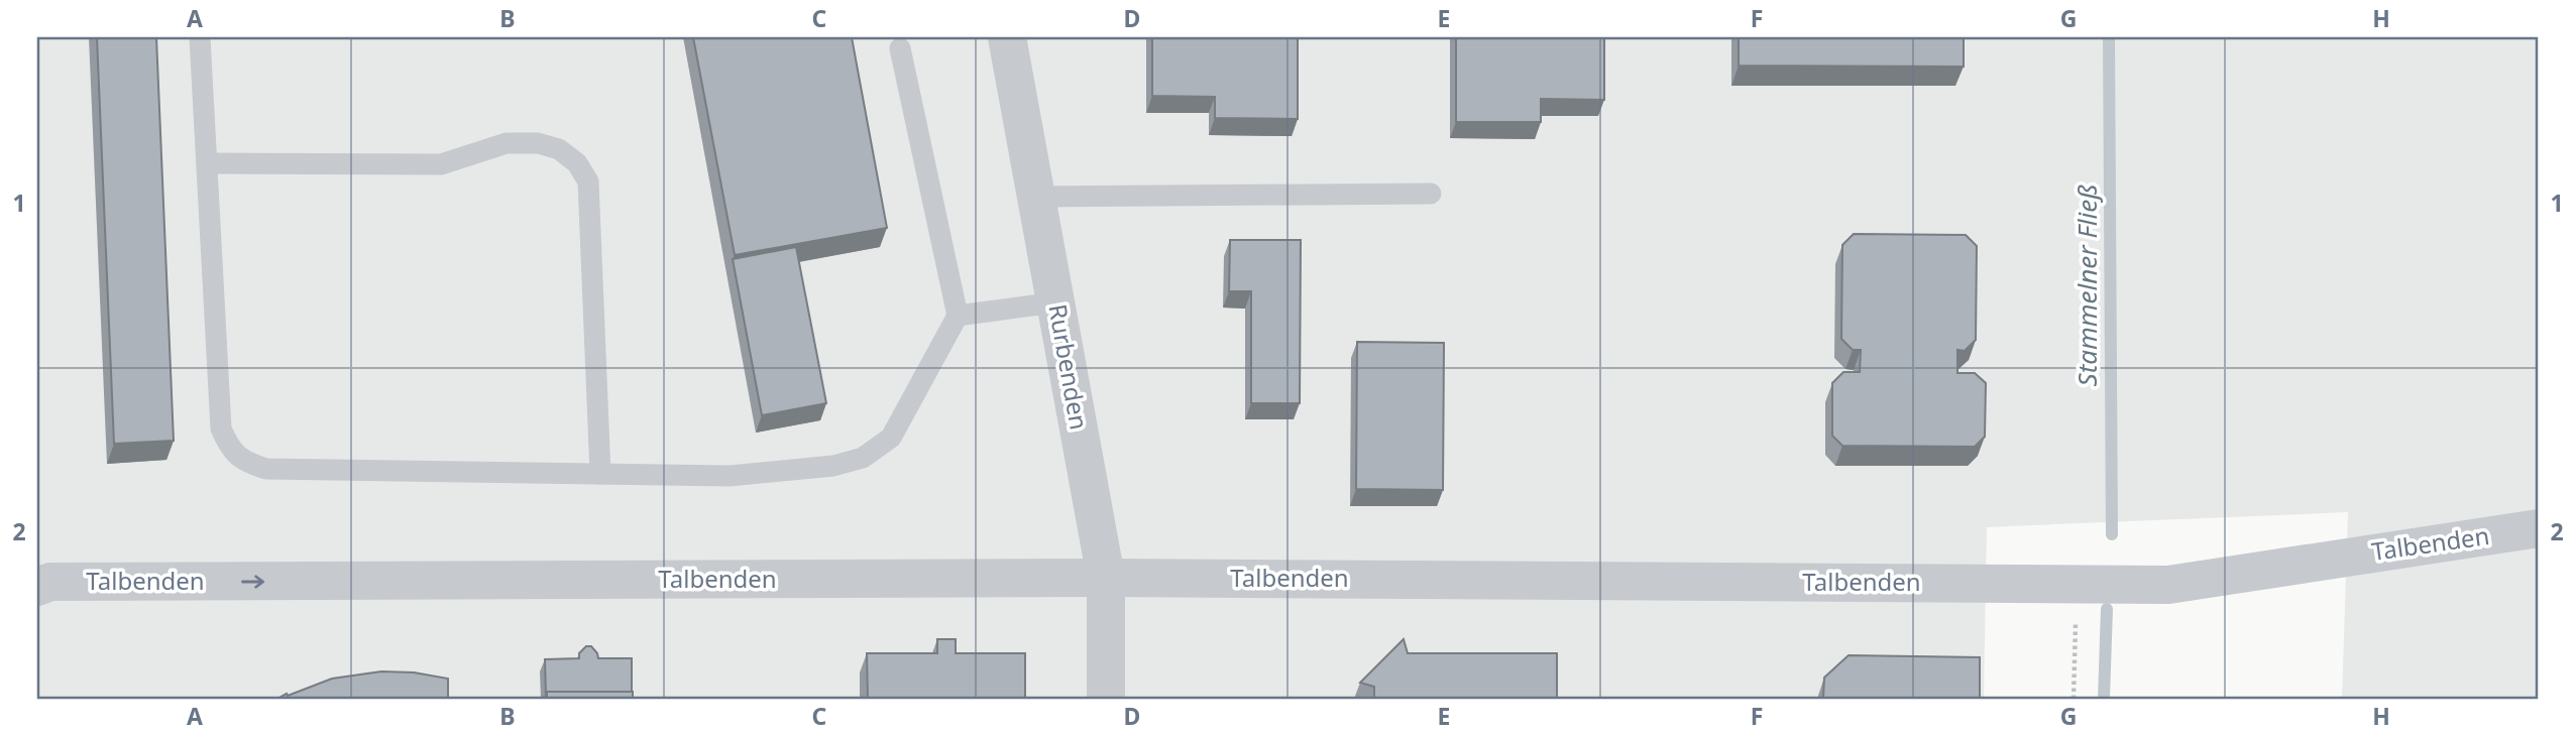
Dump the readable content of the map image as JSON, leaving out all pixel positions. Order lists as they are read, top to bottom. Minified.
{"streets":{"street":["Rurbenden","Talbenden"]},"crossings":[["Rurbenden","Talbenden"]],"one_way":["Talbenden"],"water":["Stammelner Fließ"],"grid":{"columns":["A","B","C","D","E","F","G","H"],"rows":["1","2"]}}
